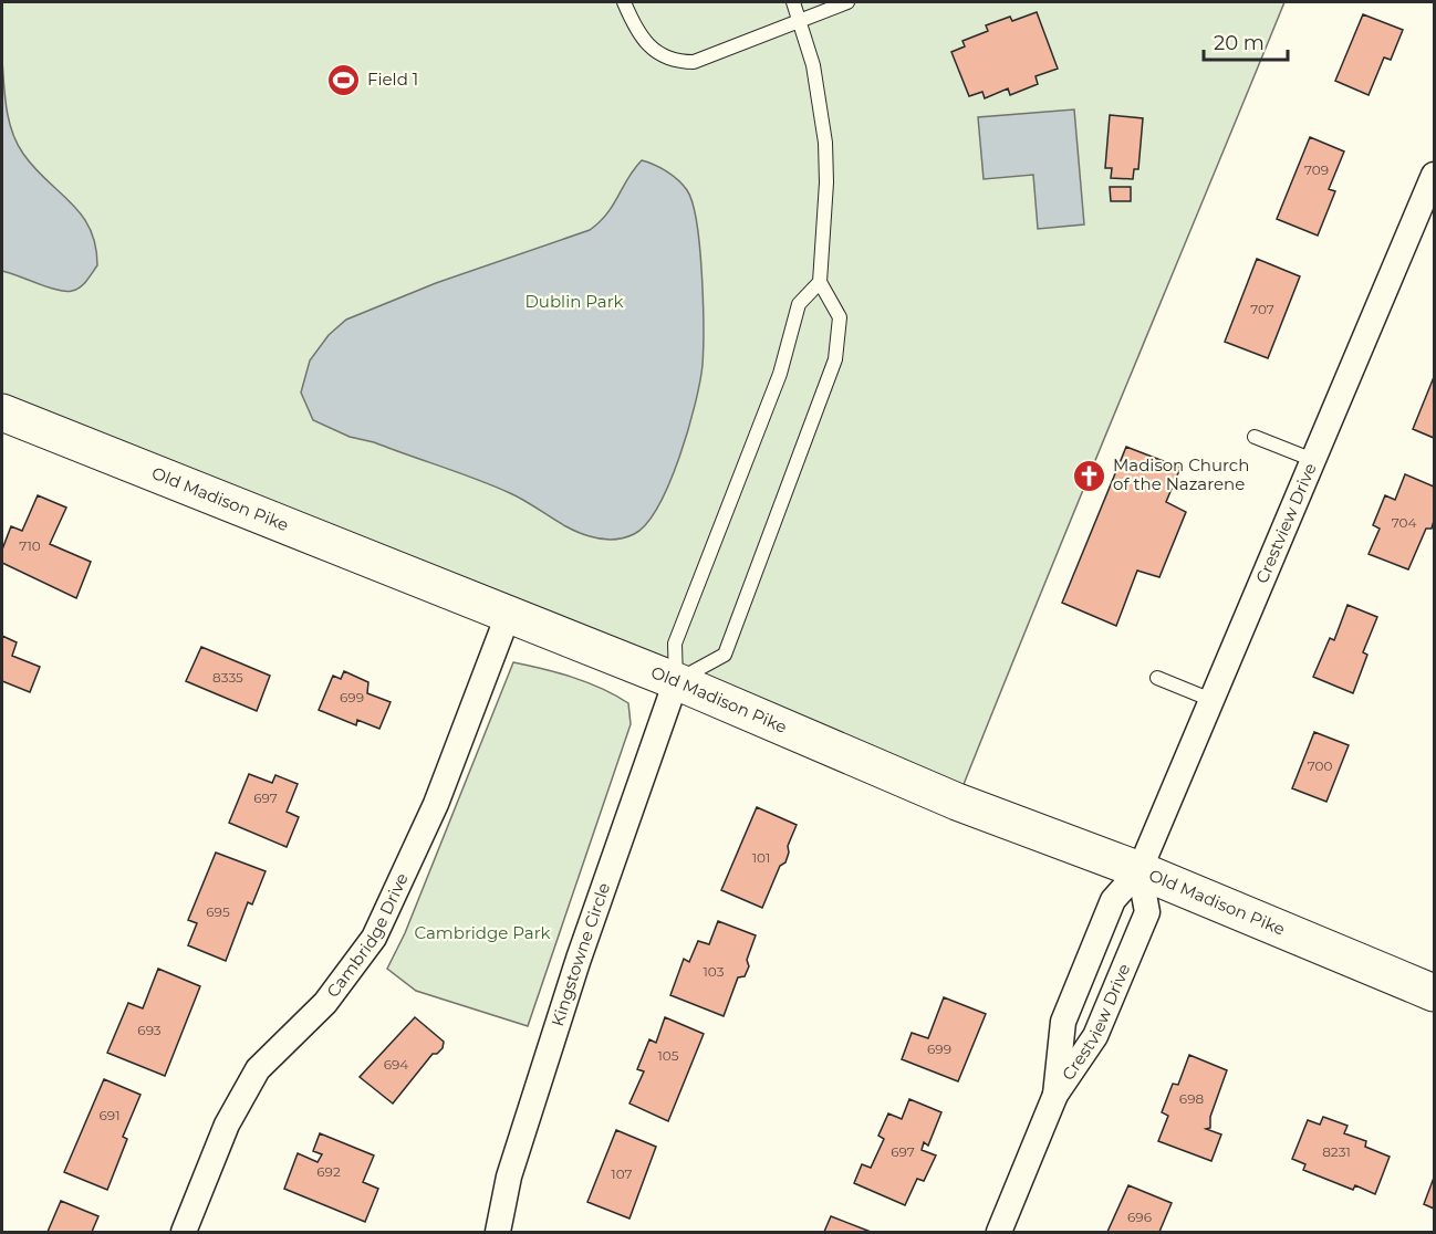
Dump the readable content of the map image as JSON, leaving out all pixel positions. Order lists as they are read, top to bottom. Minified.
{"streets":{"main road":["Old Madison Pike"],"street":["Crestview Drive","Cambridge Drive","Kingstowne Circle"]},"crossings":[["Old Madison Pike","Crestview Drive"],["Old Madison Pike","Cambridge Drive"],["Old Madison Pike","Kingstowne Circle"]],"parks":["Dublin Park","Cambridge Park"],"places":{"sports":["Field 1"],"church":["Madison Church of the Nazarene"]},"house_numbers":["709","707","704","710","8335","699","700","697","101","695","103","693","699","105","694","698","691","697","8231","692","107","696"],"scale_bar":"20 m"}
